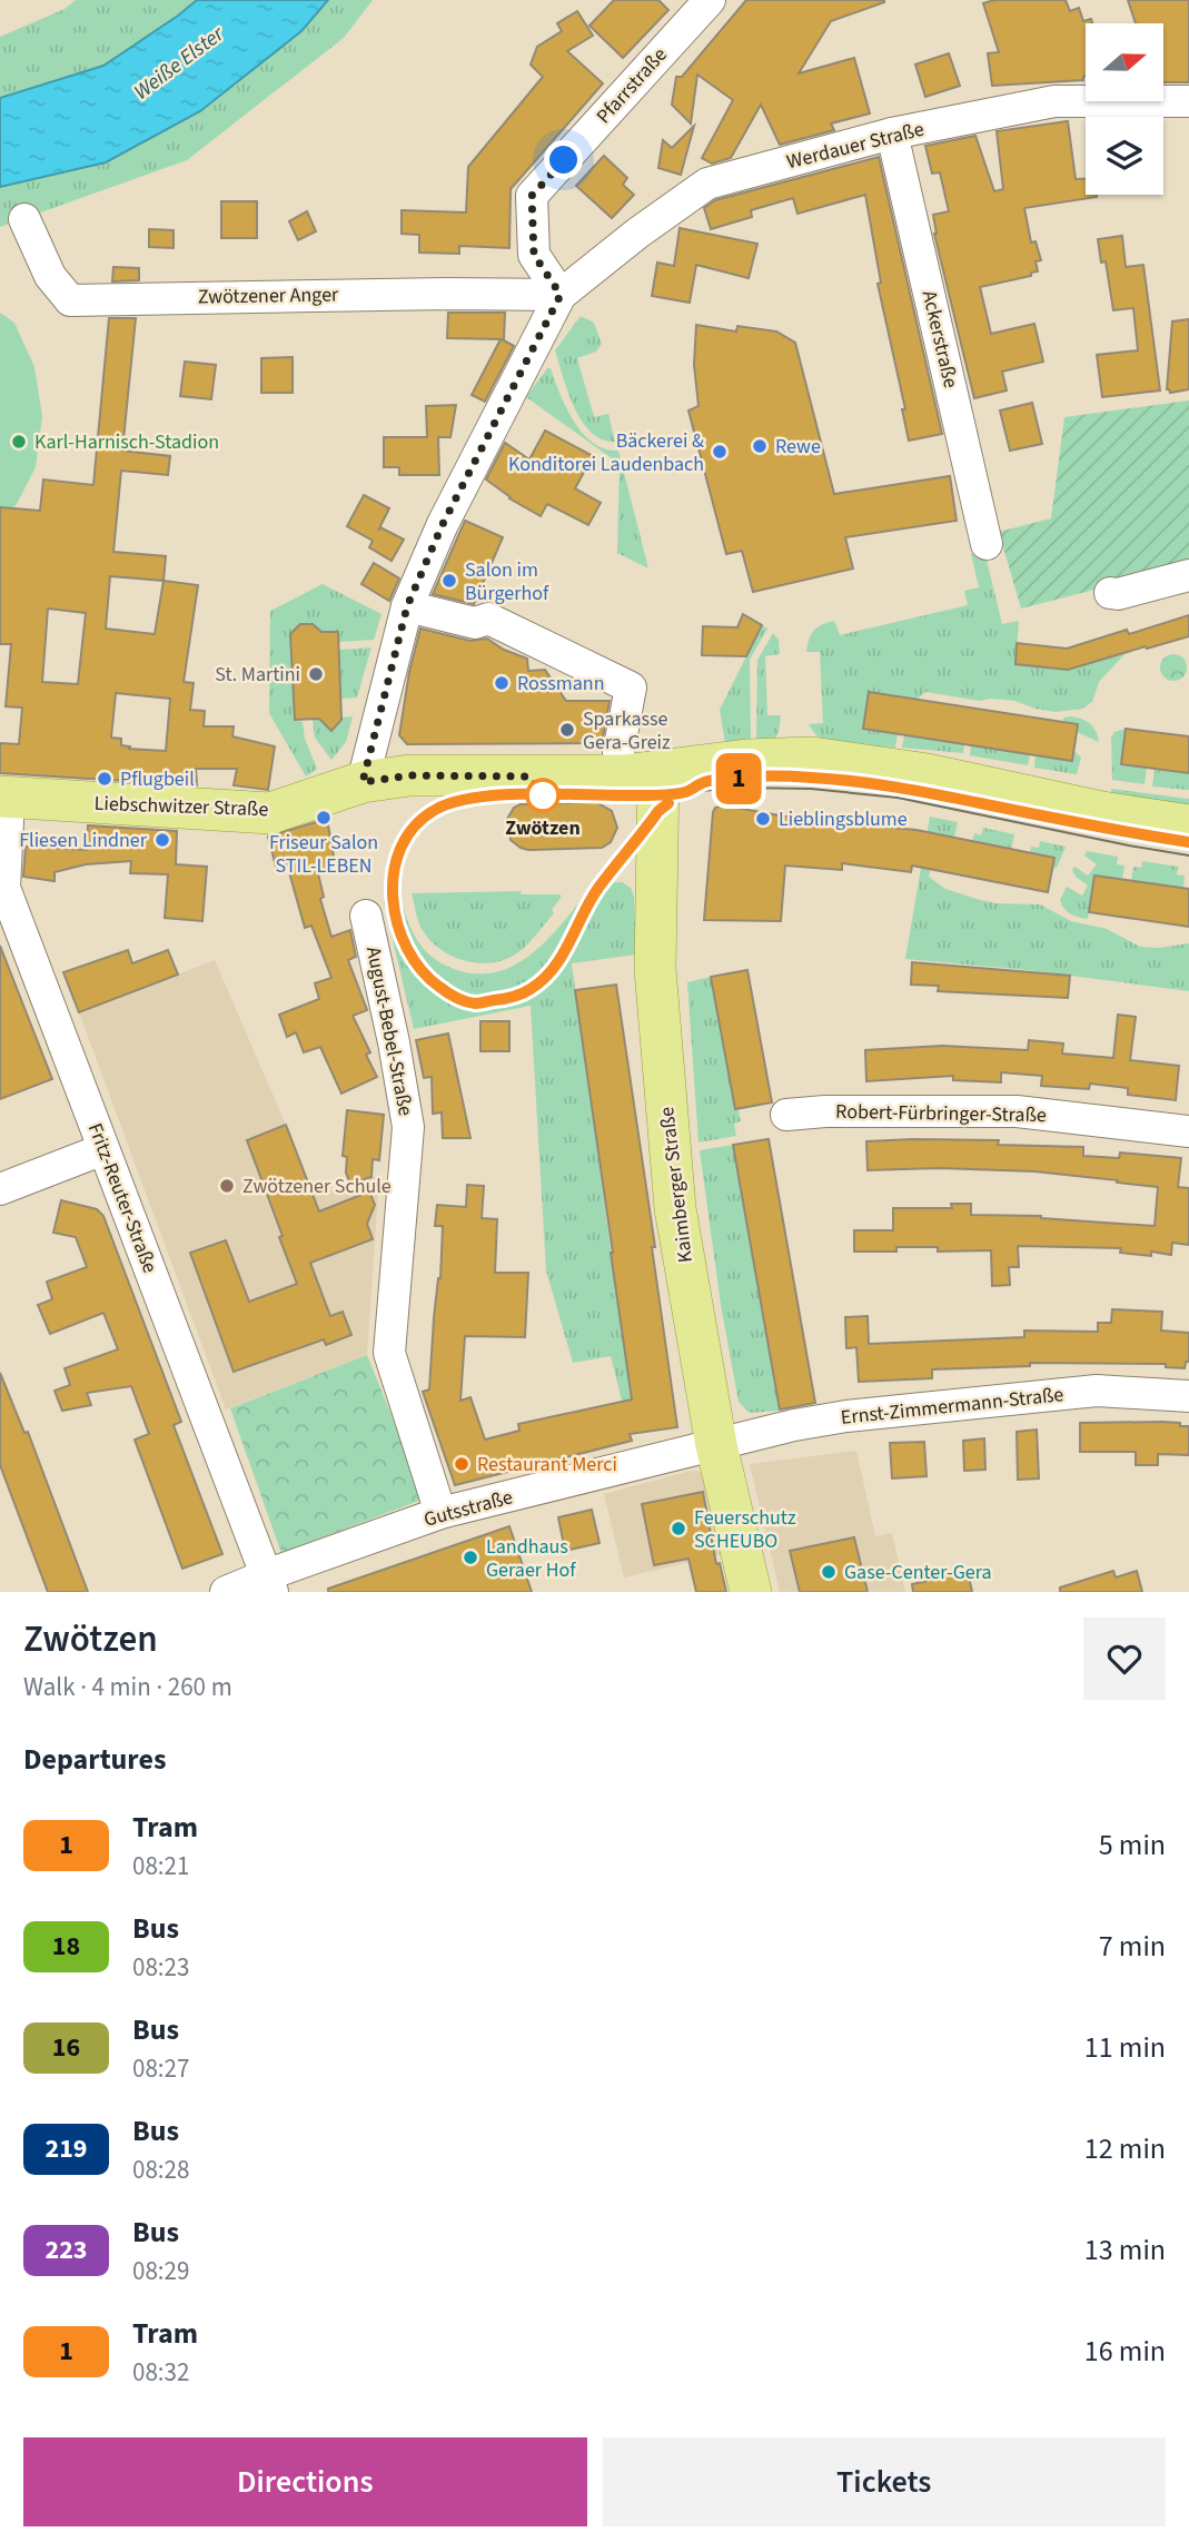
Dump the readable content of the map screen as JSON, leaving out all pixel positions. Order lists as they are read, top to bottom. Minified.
{"streets":{"main road":["Liebschwitzer Straße","Kaimberger Straße"],"street":["Pfarrstraße","Werdauer Straße","Zwötzener Anger","Ackerstraße","August-Bebel-Straße","Robert-Fürbringer-Straße","Fritz-Reuter-Straße","Ernst-Zimmermann-Straße","Gutsstraße"]},"crossings":[["Pfarrstraße","Werdauer Straße"],["Pfarrstraße","Zwötzener Anger"],["Werdauer Straße","Zwötzener Anger"],["Werdauer Straße","Ackerstraße"],["Liebschwitzer Straße","Kaimberger Straße"],["Liebschwitzer Straße","Fritz-Reuter-Straße"],["August-Bebel-Straße","Gutsstraße"],["Kaimberger Straße","Ernst-Zimmermann-Straße"],["Kaimberger Straße","Gutsstraße"],["Fritz-Reuter-Straße","Gutsstraße"],["Ernst-Zimmermann-Straße","Gutsstraße"]],"water":["Weiße Elster"],"places":["Karl-Harnisch-Stadion","Rewe","Bäckerei & Konditorei Laudenbach","Salon im Bürgerhof","St. Martini","Rossmann","Sparkasse Gera-Greiz","Pflugbeil","Zwötzen","Friseur Salon STIL-LEBEN","Lieblingsblume","Fliesen Lindner","Zwötzener Schule","Restaurant Merci","Feuerschutz SCHEUBO","Landhaus Geraer Hof","Gase-Center-Gera"],"lines":["tram line 1"],"north":"right","page":{"on_map":"1","heading":[["Zwötzen","Walk · 4 min · 260 m"],"Departures"],"list":[{"mark":"1","name":"Tram","note":"08:21","value":"5 min"},{"mark":"18","name":"Bus","note":"08:23","value":"7 min"},{"mark":"16","name":"Bus","note":"08:27","value":"11 min"},{"mark":"219","name":"Bus","note":"08:28","value":"12 min"},{"mark":"223","name":"Bus","note":"08:29","value":"13 min"},{"mark":"1","name":"Tram","note":"08:32","value":"16 min"}],"buttons":["Directions","Tickets"]}}
